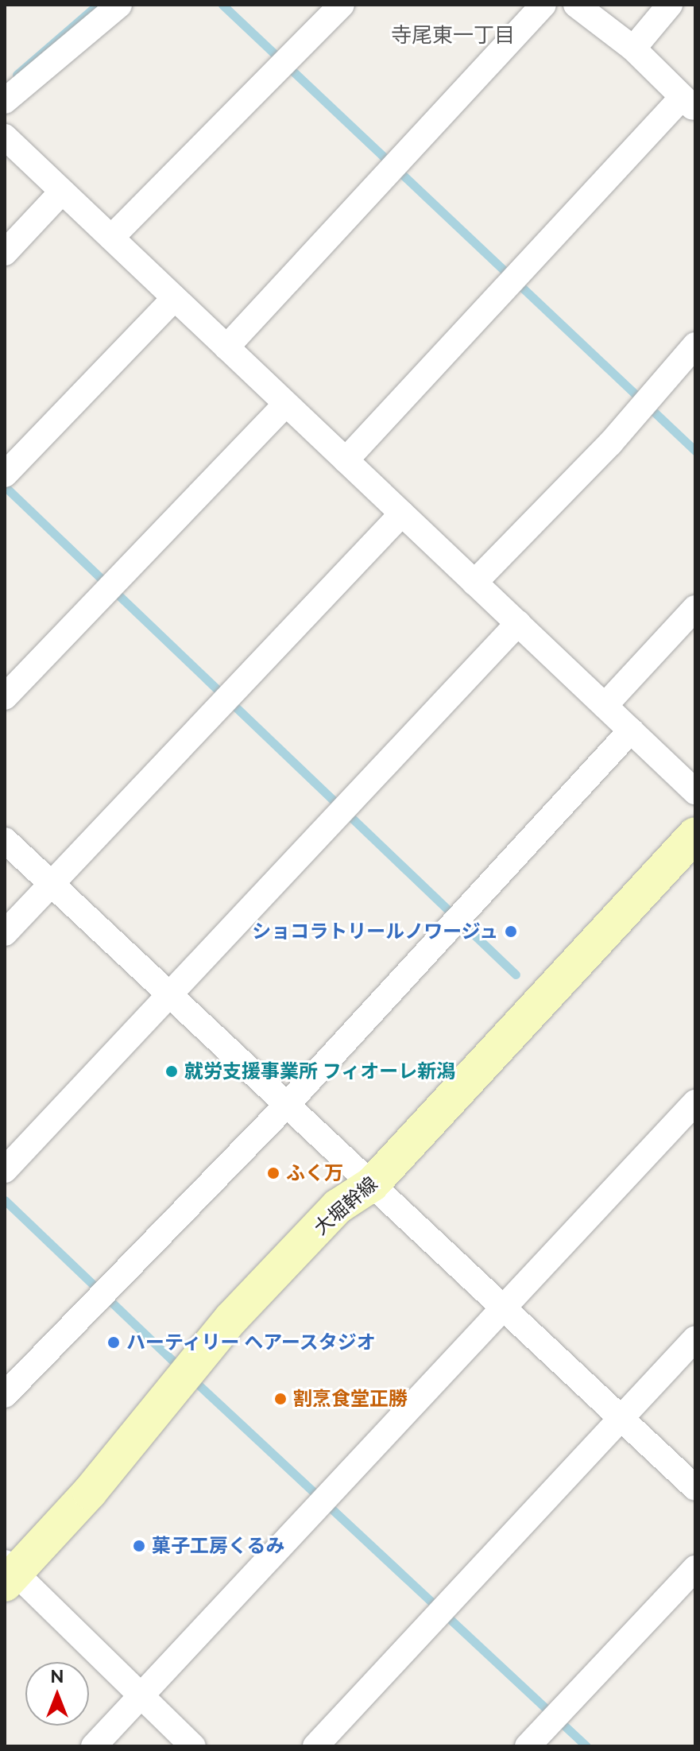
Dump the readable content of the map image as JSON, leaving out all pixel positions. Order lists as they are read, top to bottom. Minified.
{"streets":{"street":["大堀幹線"]},"districts":["寺尾東一丁目"],"places":["ショコラトリールノワージュ","就労支援事業所 フィオーレ新潟","ふく万","ハーティリー ヘアースタジオ","割烹食堂正勝","菓子工房くるみ"],"north":"top"}
